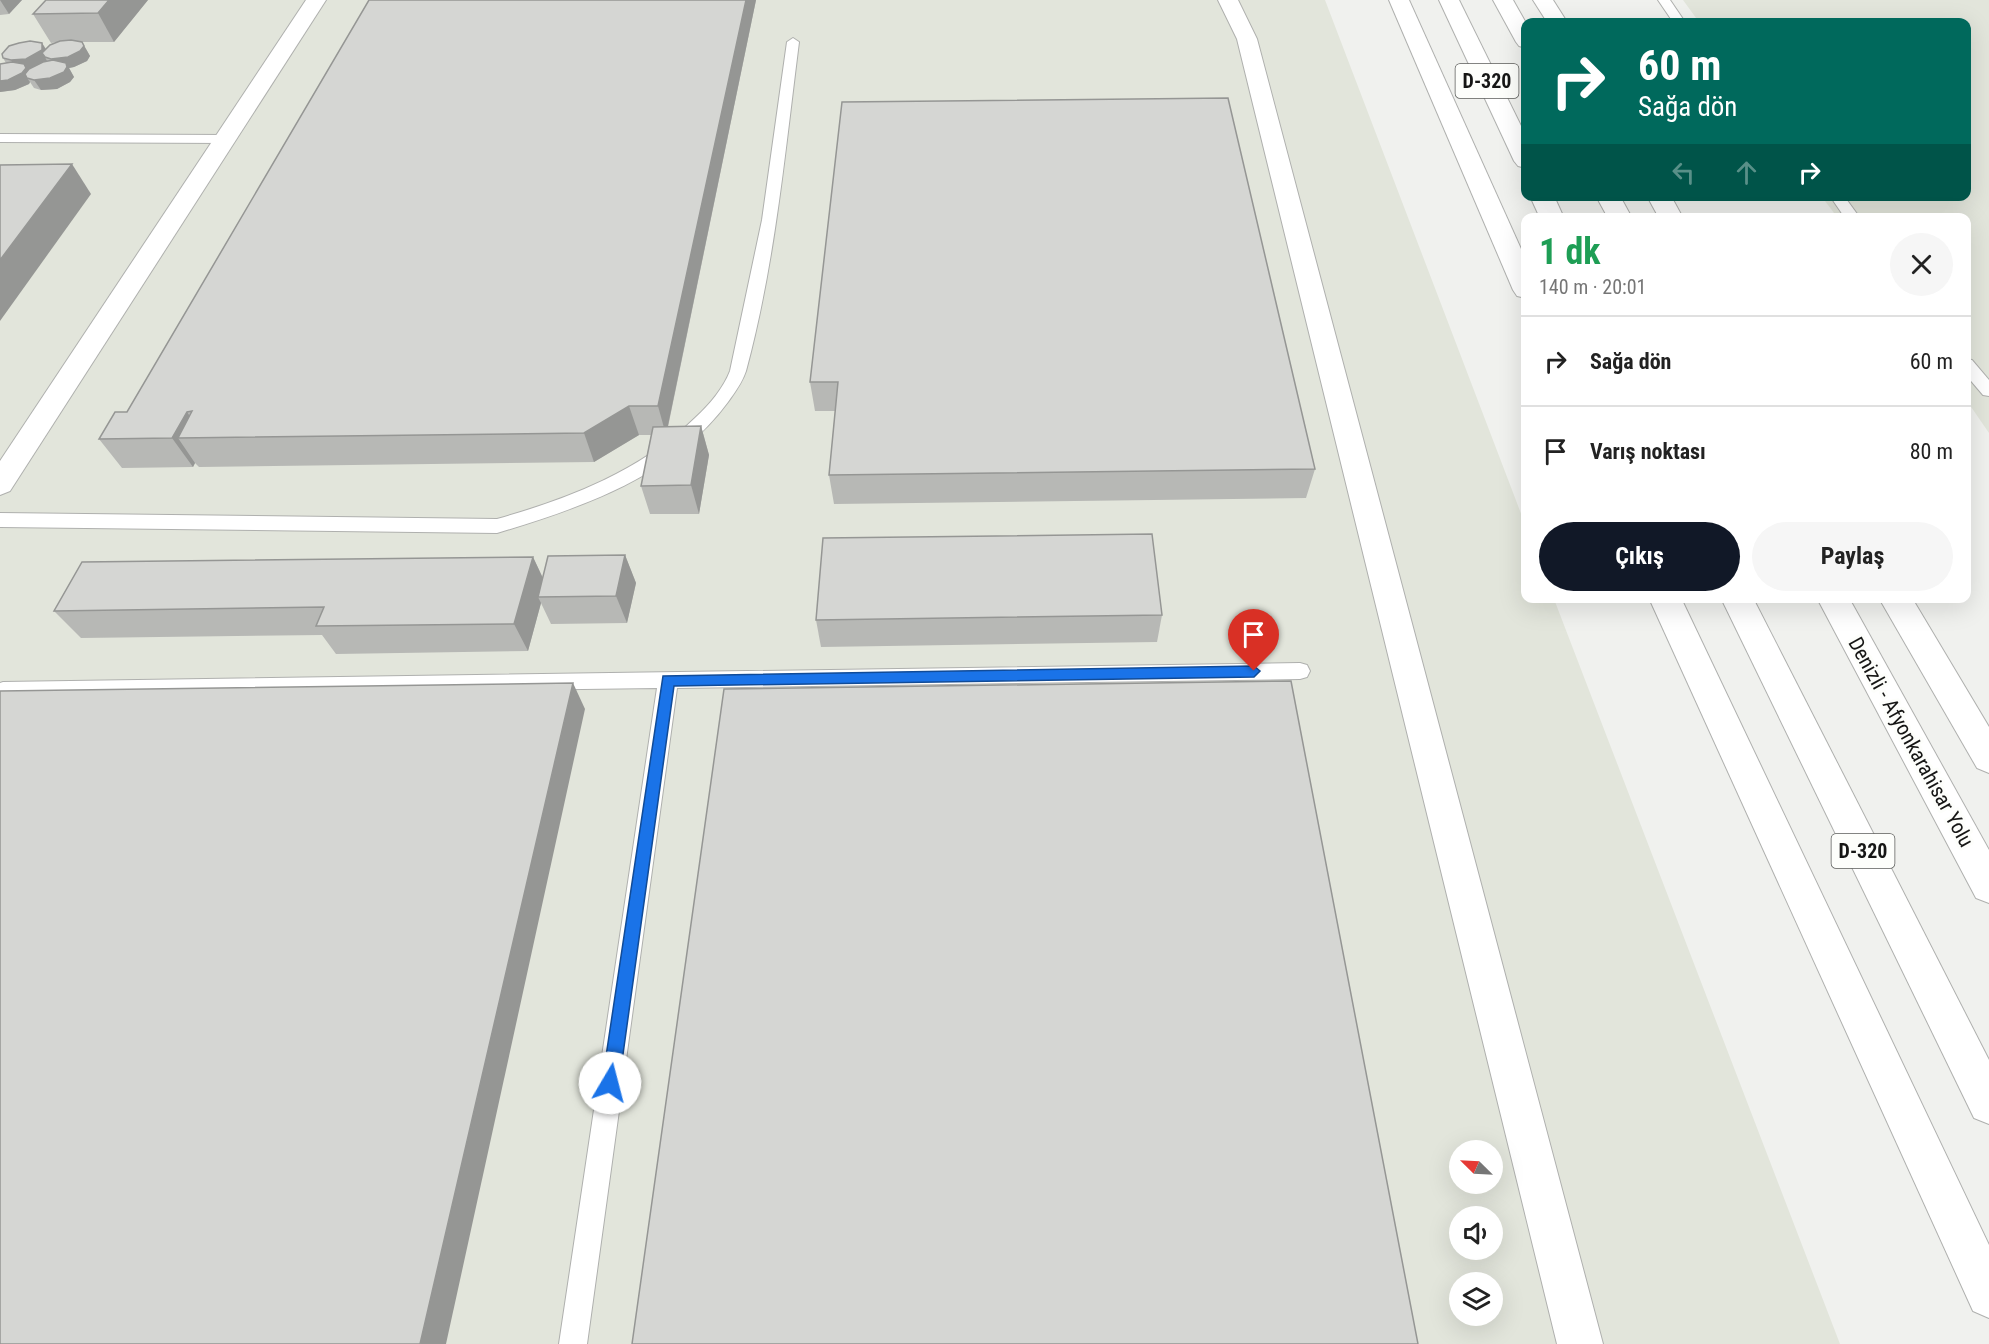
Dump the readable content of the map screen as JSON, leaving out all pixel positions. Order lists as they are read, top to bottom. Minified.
{"streets":{"main road":["D-320","Denizli - Afyonkarahisar Yolu"]},"north":"top left","page":{"turn":["60 m","Sağa dön"],"heading":["1 dk","140 m · 20:01"],"list":[{"name":"Sağa dön","value":"60 m"},{"name":"Varış noktası","value":"80 m"}],"buttons":["Çıkış","Paylaş"]}}
